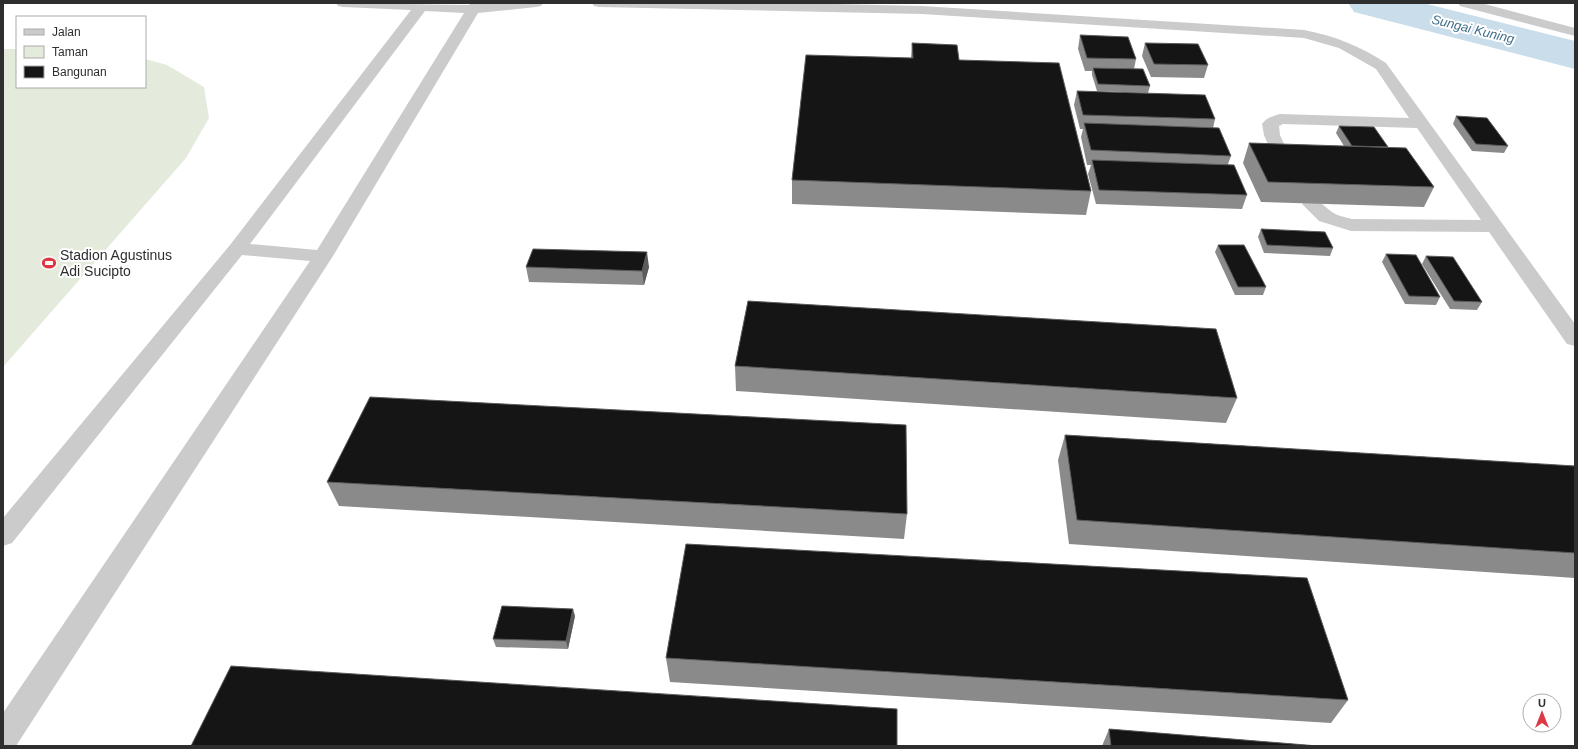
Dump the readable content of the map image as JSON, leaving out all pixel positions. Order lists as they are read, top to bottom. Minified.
{"water":["Sungai Kuning"],"places":{"sports":["Stadion Agustinus Adi Sucipto"]},"legend":["Jalan","Taman","Bangunan"],"north":"top"}
